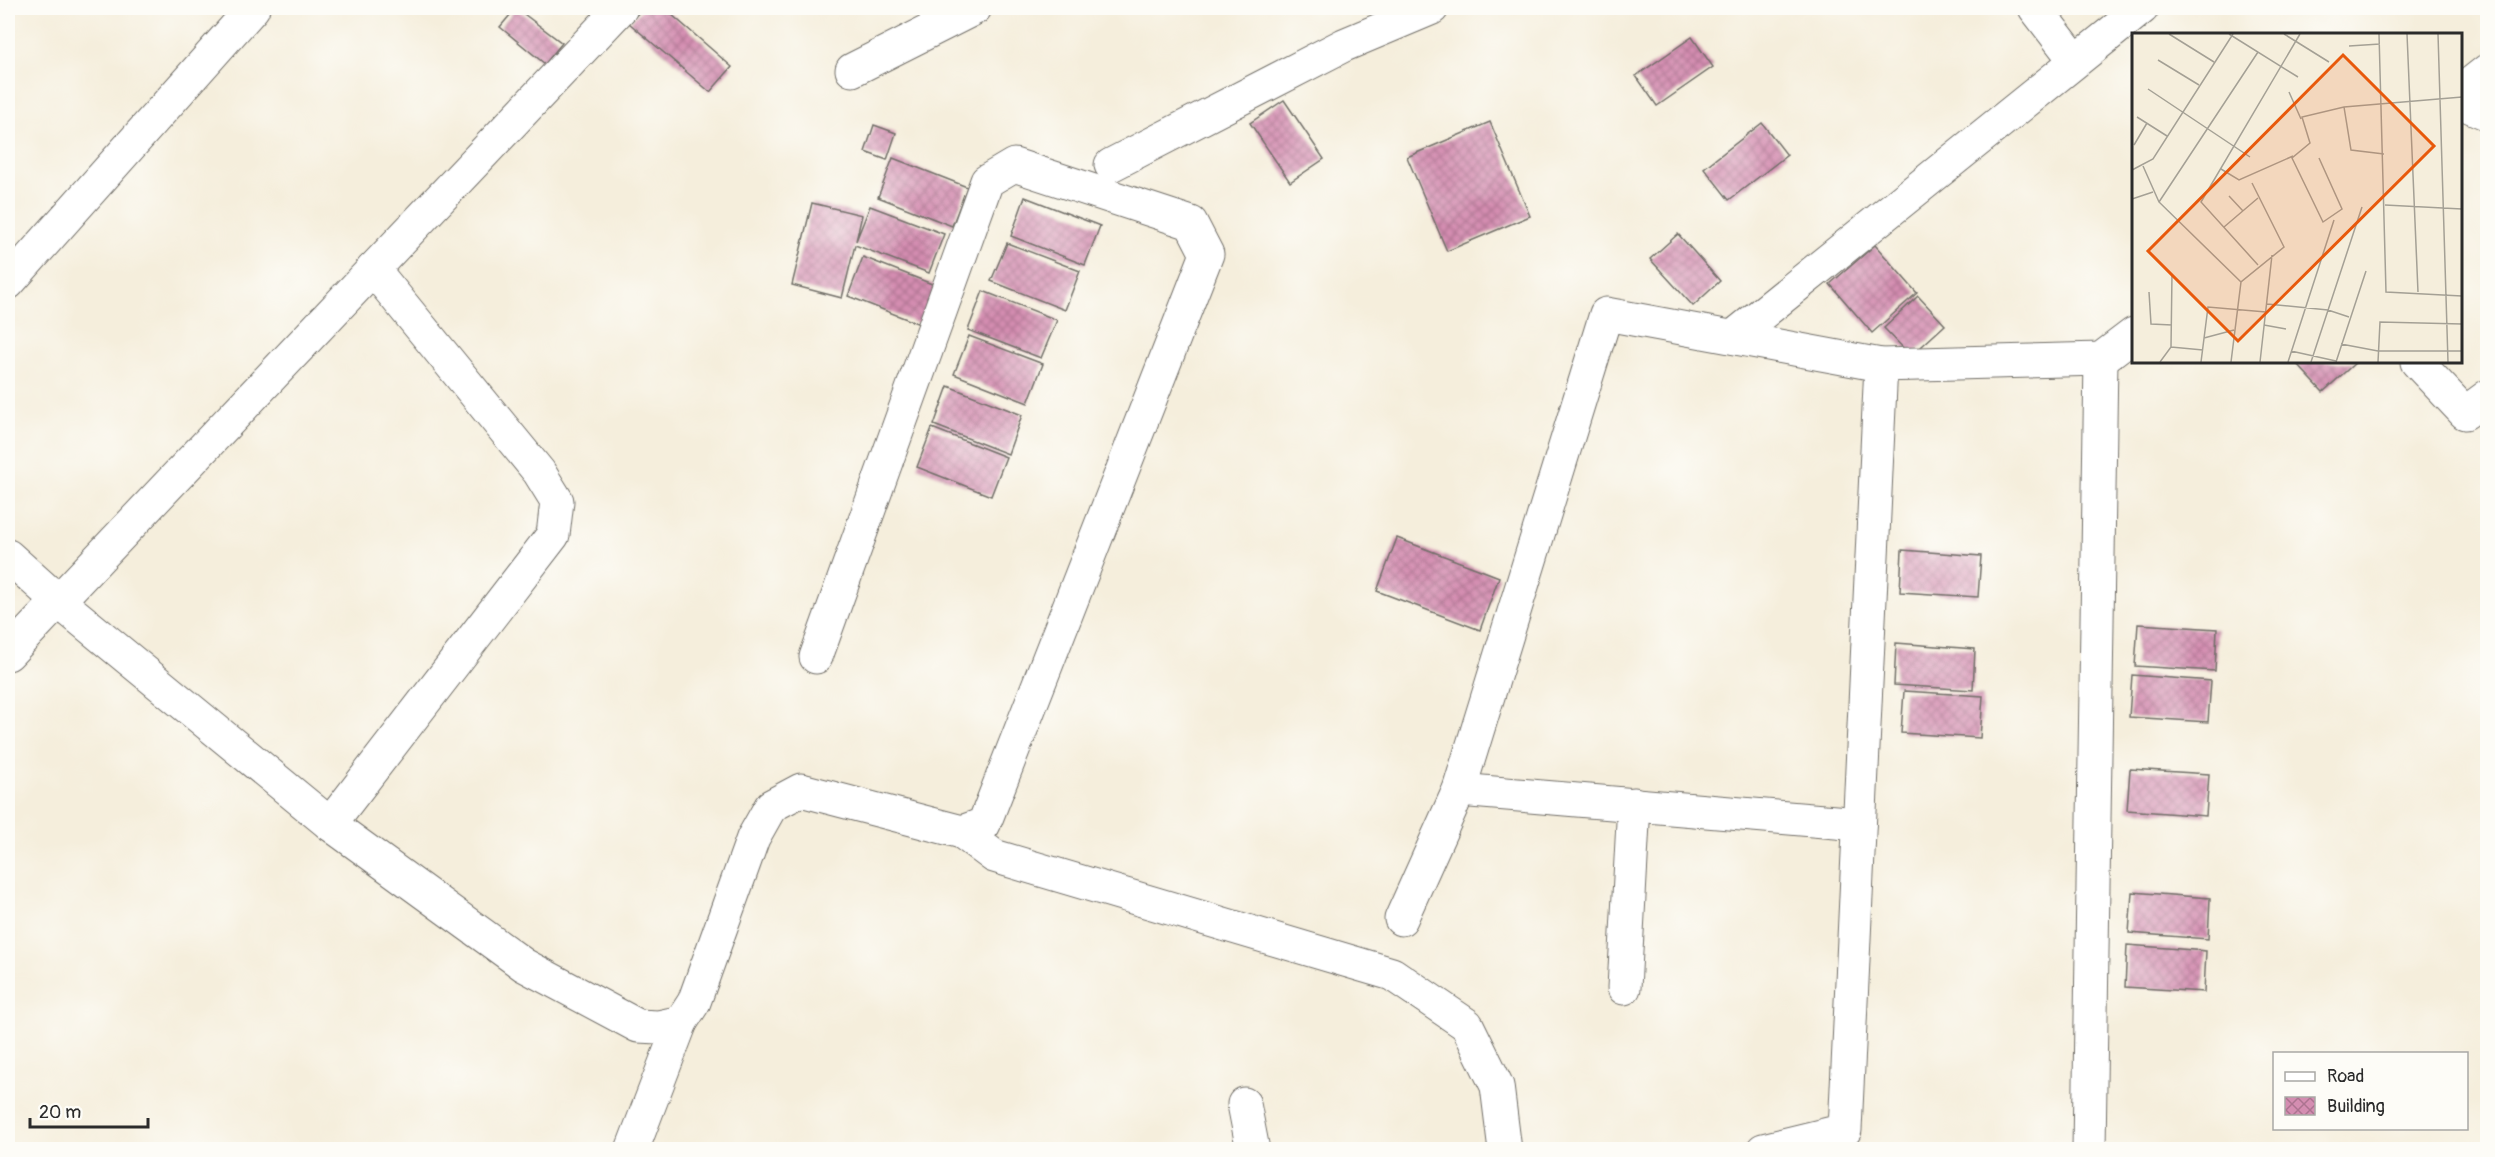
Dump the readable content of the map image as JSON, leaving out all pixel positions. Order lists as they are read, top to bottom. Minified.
{"legend":["Road","Building"],"scale_bar":"20 m"}
